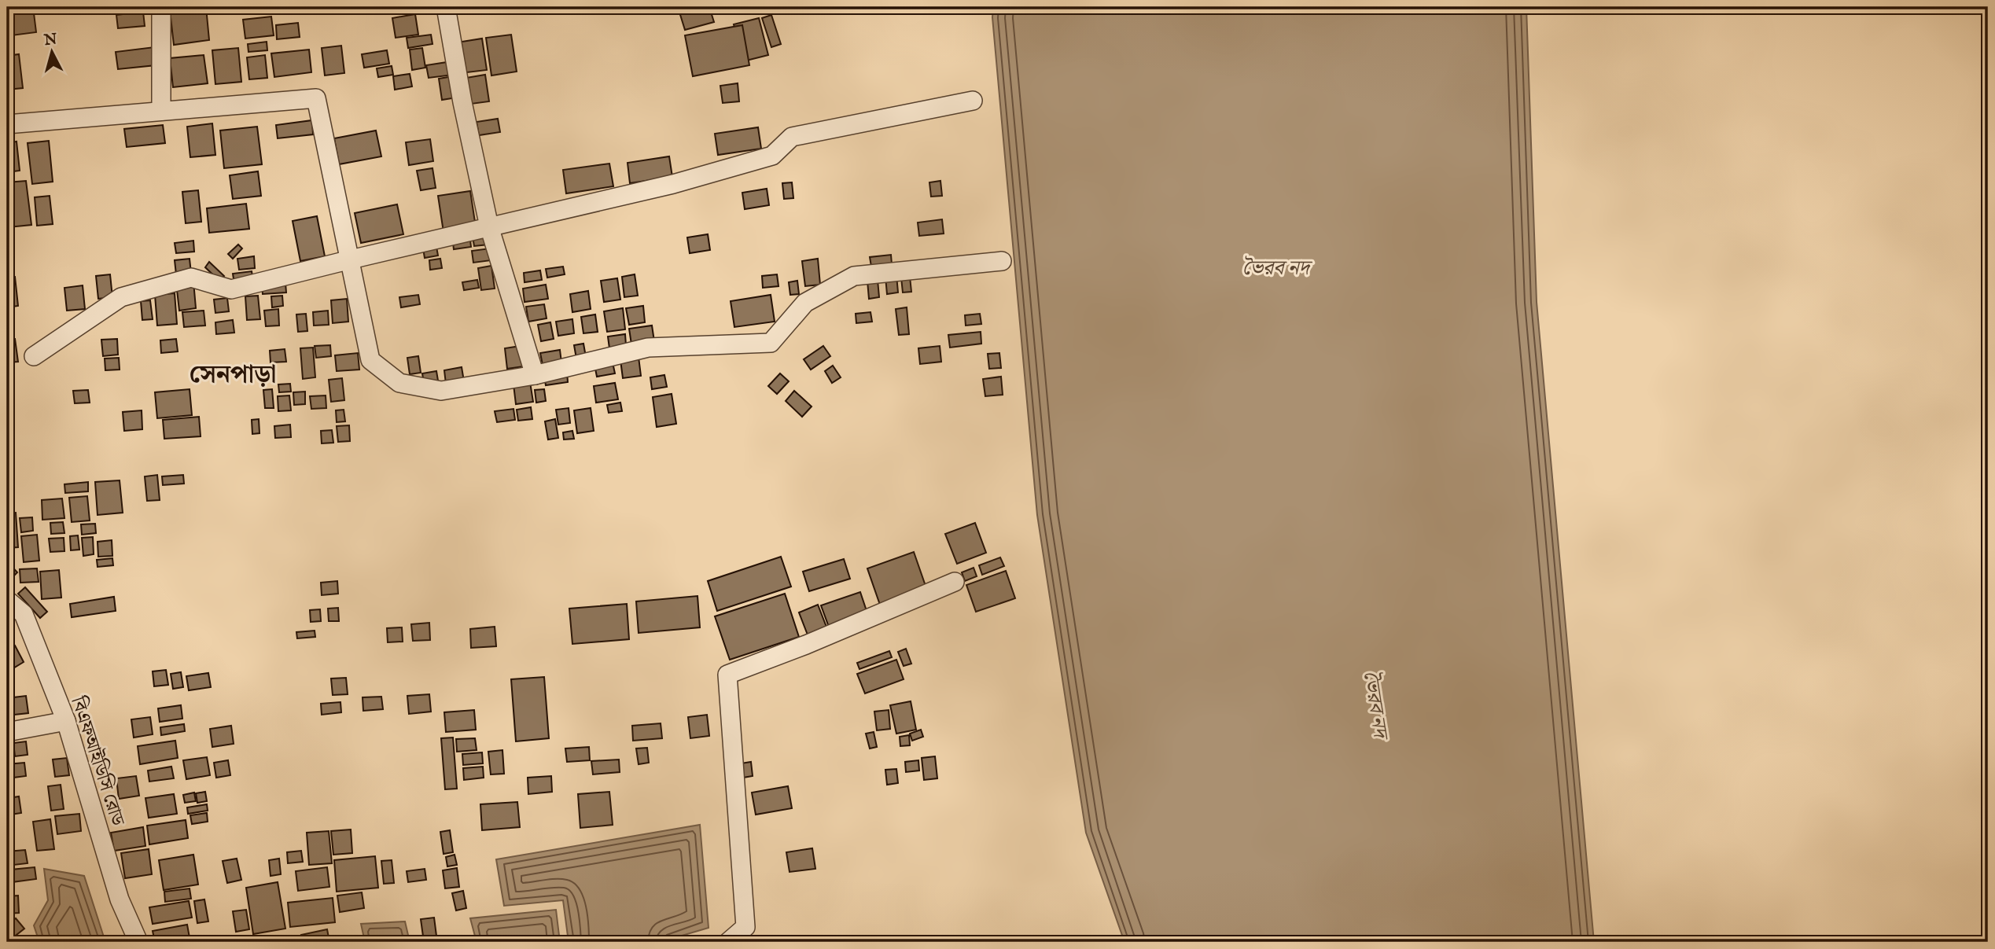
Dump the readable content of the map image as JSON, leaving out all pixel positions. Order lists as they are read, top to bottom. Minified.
{"streets":{"street":["বিএফআইডিসি রোড"]},"districts":["সেনপাড়া"],"water":["ভৈরব নদ"],"north":"top"}
